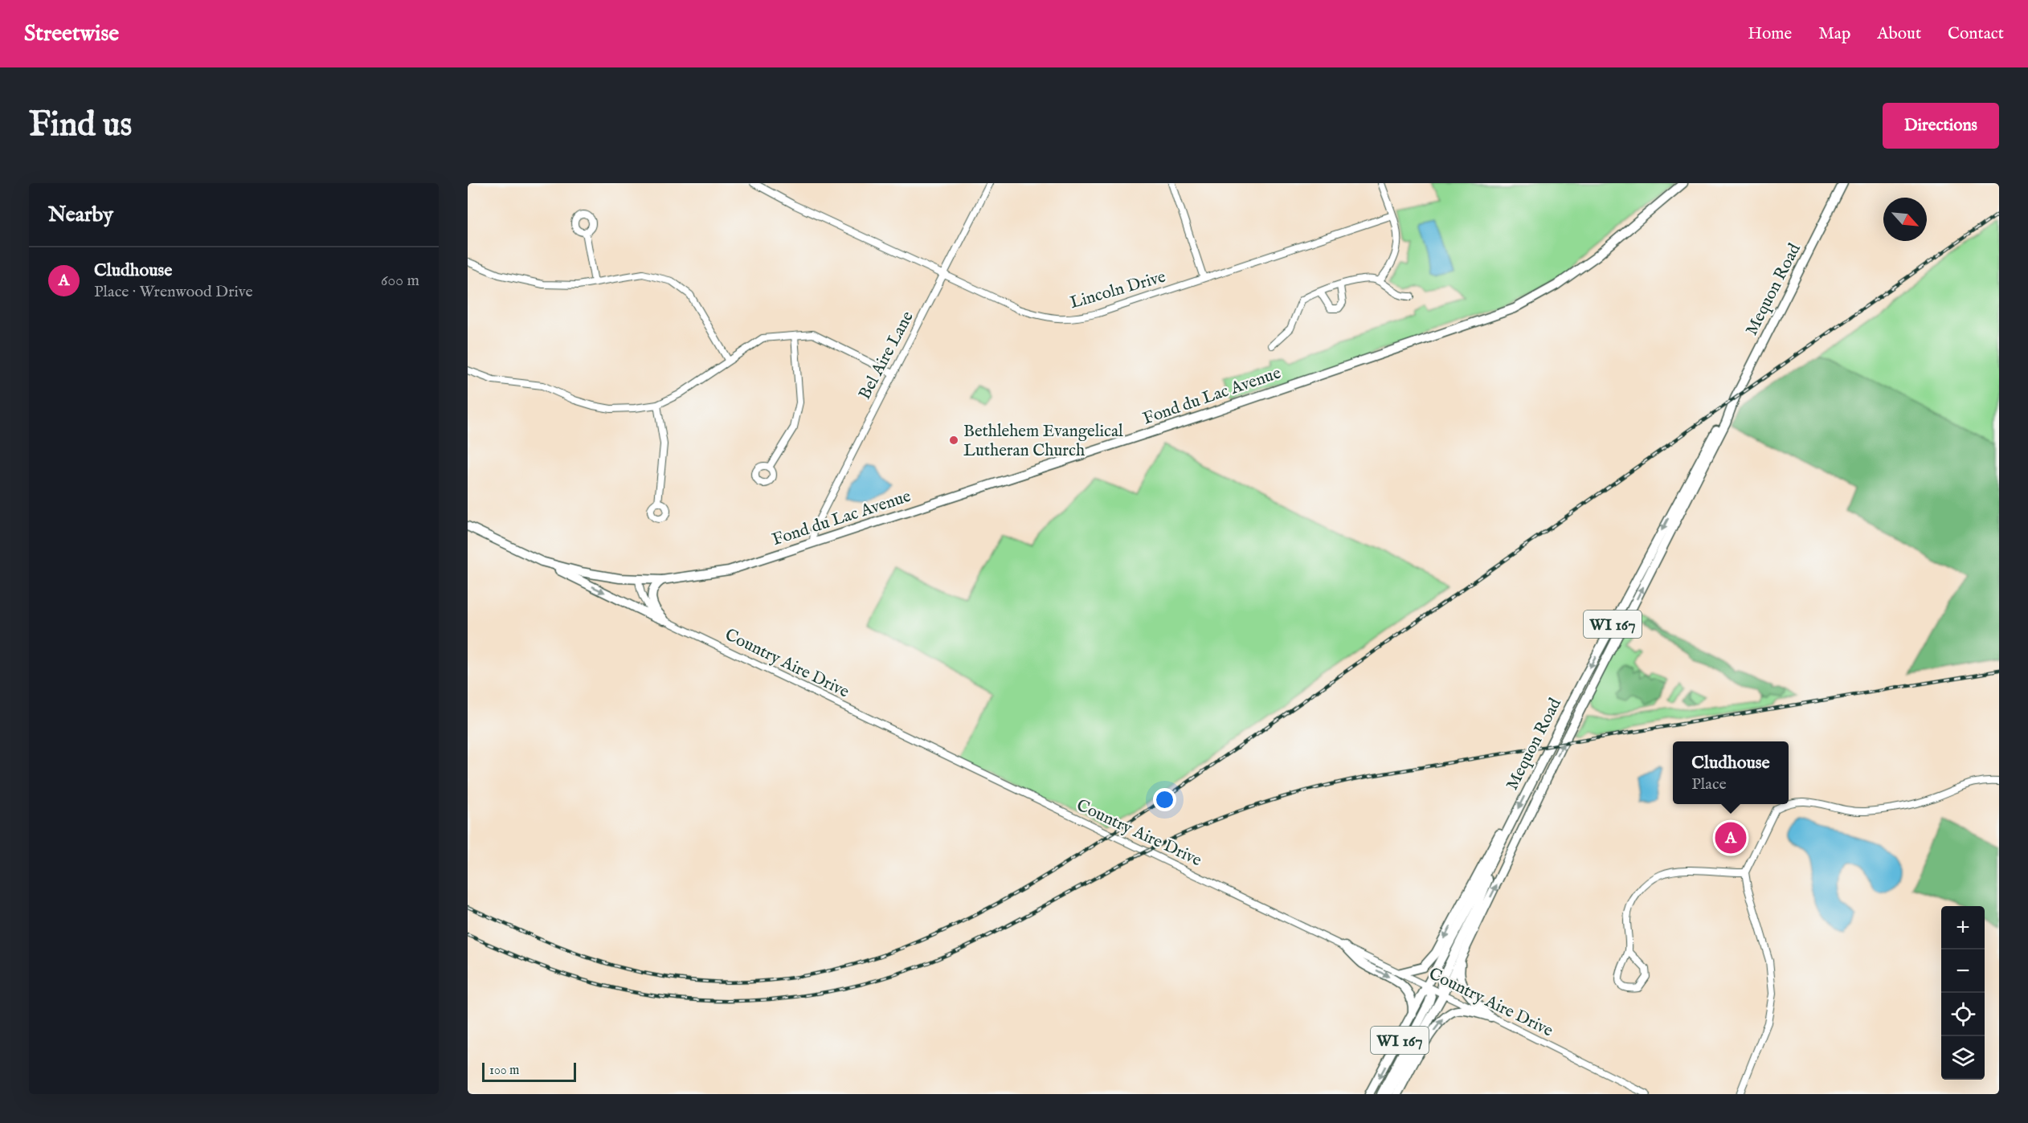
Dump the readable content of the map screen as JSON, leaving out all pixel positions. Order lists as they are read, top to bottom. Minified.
{"streets":{"main road":["Mequon Road","Fond du Lac Avenue","WI 167"],"street":["Lincoln Drive","Bel Aire Lane","Country Aire Drive"]},"crossings":[["Lincoln Drive","Bel Aire Lane"],["Mequon Road","Country Aire Drive"],["Bel Aire Lane","Fond du Lac Avenue"],["Fond du Lac Avenue","Country Aire Drive"]],"places":["Bethlehem Evangelical Lutheran Church"],"scale_bar":"100 m","north":"bottom right","page":{"header":"Streetwise","nav":["Home","Map","About","Contact"],"buttons":"Directions","title":"Find us","heading":"Nearby","list":[{"mark":"A","name":"Cludhouse","note":"Place · Wrenwood Drive","value":"600 m"}],"popup":["Cludhouse","Place"],"pins":"A","map_buttons":["+","−"],"scale":"100 m"}}
